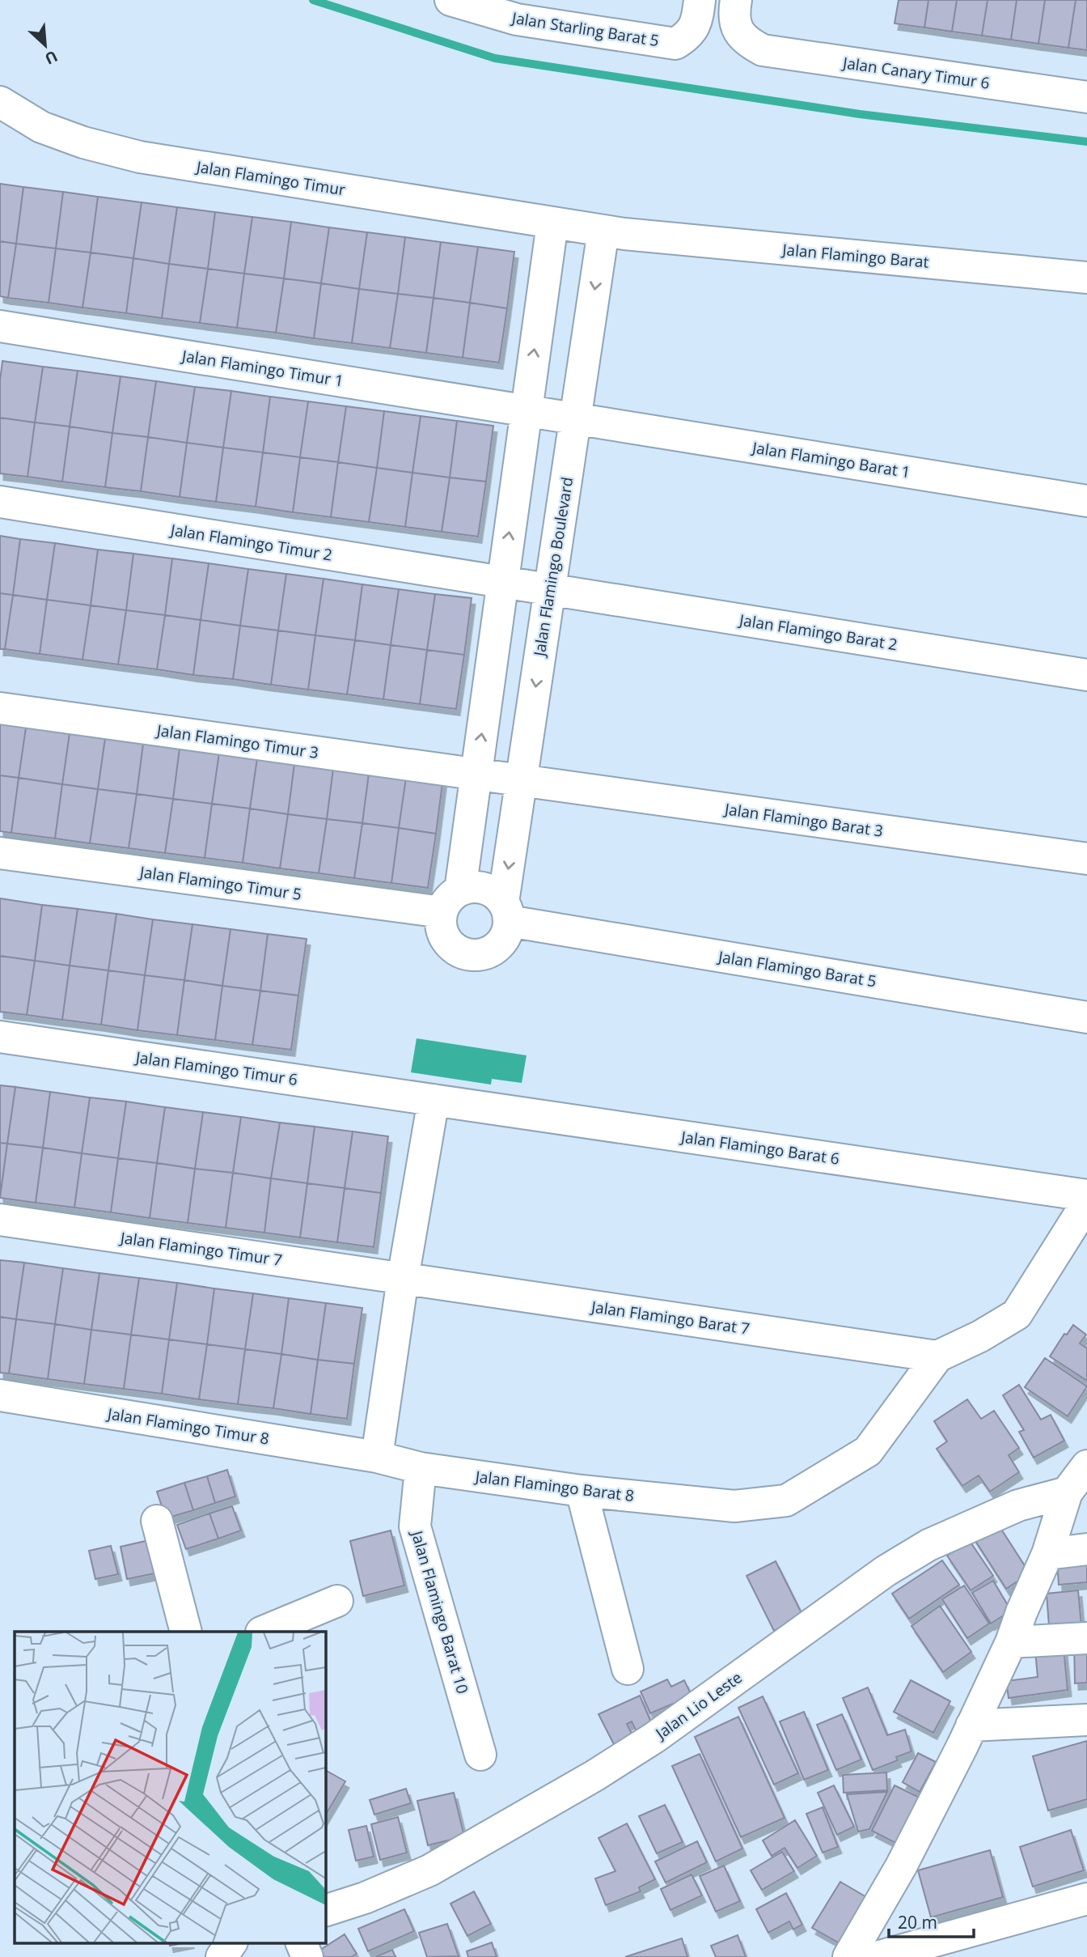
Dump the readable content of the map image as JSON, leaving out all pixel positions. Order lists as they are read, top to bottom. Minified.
{"streets":{"street":["Jalan Starling Barat 5","Jalan Canary Timur 6","Jalan Flamingo Timur","Jalan Flamingo Barat","Jalan Flamingo Timur 1","Jalan Flamingo Barat 1","Jalan Flamingo Timur 2","Jalan Flamingo Boulevard","Jalan Flamingo Barat 2","Jalan Flamingo Timur 3","Jalan Flamingo Barat 3","Jalan Flamingo Timur 5","Jalan Flamingo Barat 5","Jalan Flamingo Timur 6","Jalan Flamingo Barat 6","Jalan Flamingo Timur 7","Jalan Flamingo Barat 7","Jalan Flamingo Timur 8","Jalan Flamingo Barat 8","Jalan Flamingo Barat 10","Jalan Lio Leste"]},"crossings":[["Jalan Flamingo Timur","Jalan Flamingo Barat"],["Jalan Flamingo Timur","Jalan Flamingo Boulevard"],["Jalan Flamingo Barat","Jalan Flamingo Boulevard"],["Jalan Flamingo Timur 1","Jalan Flamingo Barat 1"],["Jalan Flamingo Timur 1","Jalan Flamingo Boulevard"],["Jalan Flamingo Barat 1","Jalan Flamingo Boulevard"],["Jalan Flamingo Timur 2","Jalan Flamingo Boulevard"],["Jalan Flamingo Timur 2","Jalan Flamingo Barat 2"],["Jalan Flamingo Boulevard","Jalan Flamingo Barat 2"],["Jalan Flamingo Boulevard","Jalan Flamingo Timur 3"],["Jalan Flamingo Boulevard","Jalan Flamingo Barat 3"],["Jalan Flamingo Boulevard","Jalan Flamingo Timur 5"],["Jalan Flamingo Boulevard","Jalan Flamingo Barat 5"],["Jalan Flamingo Timur 3","Jalan Flamingo Barat 3"],["Jalan Flamingo Timur 5","Jalan Flamingo Barat 5"],["Jalan Flamingo Timur 6","Jalan Flamingo Barat 6"],["Jalan Flamingo Timur 7","Jalan Flamingo Barat 7"],["Jalan Flamingo Barat 7","Jalan Flamingo Barat 8"],["Jalan Flamingo Timur 8","Jalan Flamingo Barat 8"],["Jalan Flamingo Barat 8","Jalan Flamingo Barat 10"]],"scale_bar":"20 m","north":"bottom right"}
